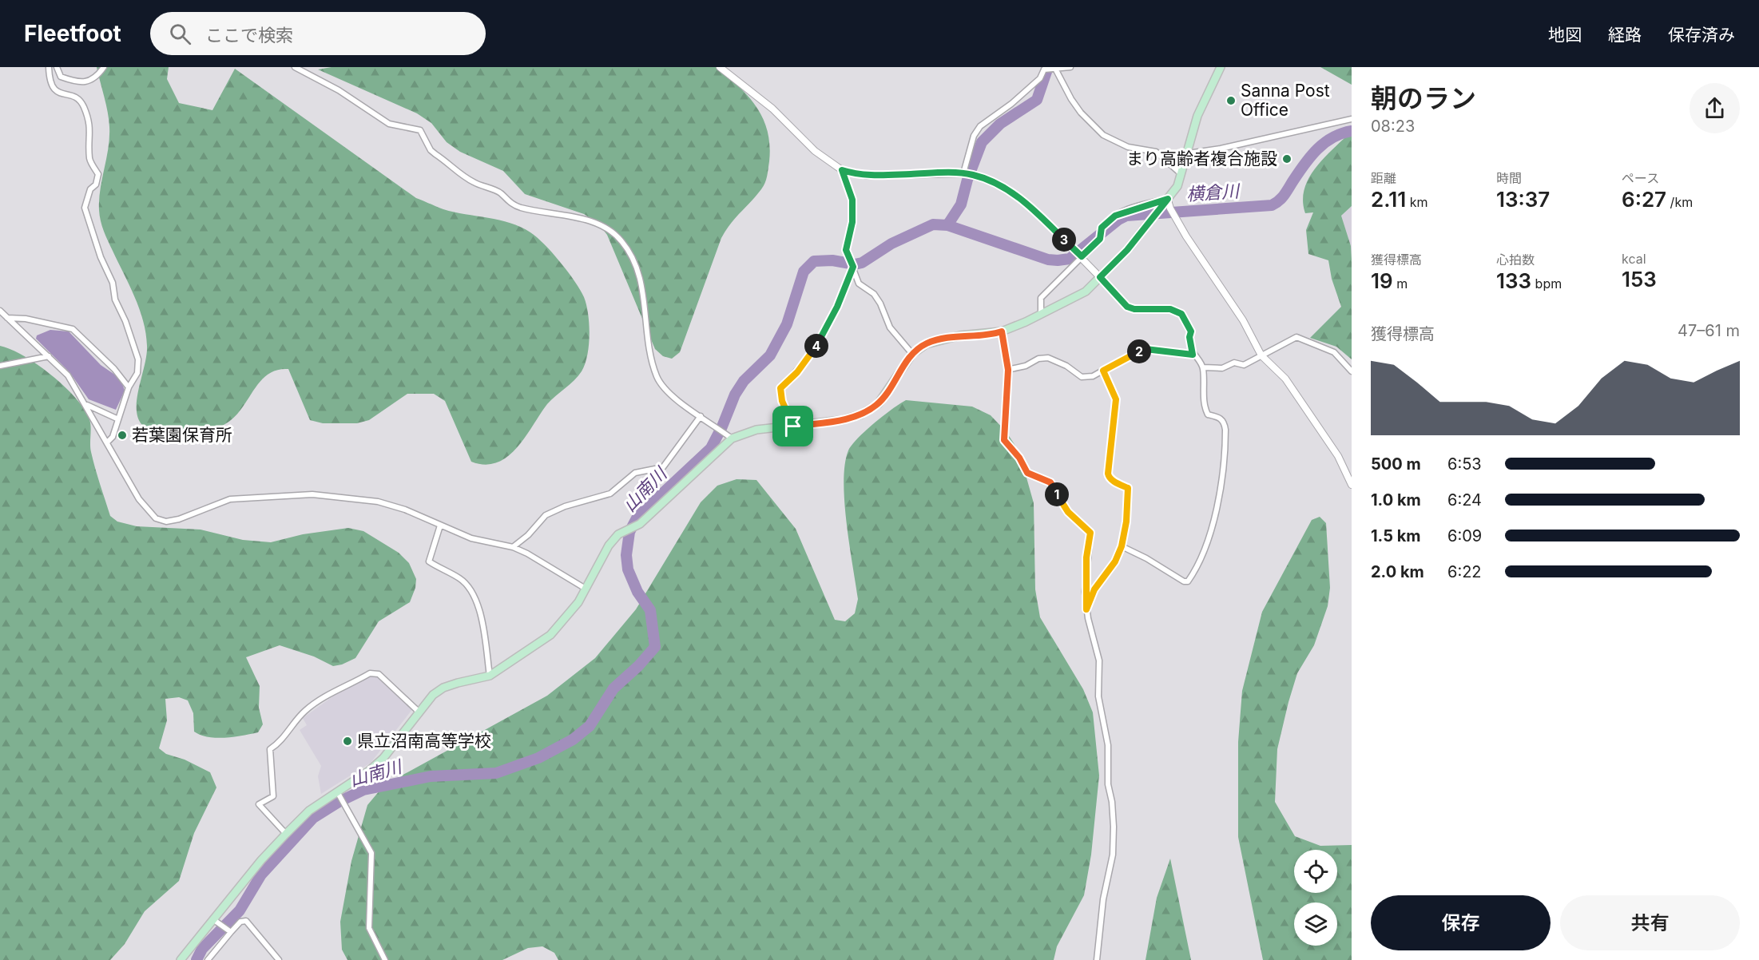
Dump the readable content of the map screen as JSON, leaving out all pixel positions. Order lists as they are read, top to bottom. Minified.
{"water":["横倉川","山南川"],"places":["Sanna Post Office","まり高齢者複合施設","若葉園保育所","県立沼南高等学校"],"page":{"header":"Fleetfoot","search":"ここで検索","nav":["地図","経路","保存済み"],"heading":["朝のラン","08:23"],"stats":[["距離","2.11 km"],["時間","13:37"],["ペース","6:27 /km"],["獲得標高","19 m"],["心拍数","133 bpm"],["kcal","153"]],"pins":["3","4","2","1"],"chart":["獲得標高","47–61 m"],"list":[{"name":"500 m","note":"6:53"},{"name":"1.0 km","note":"6:24"},{"name":"1.5 km","note":"6:09"},{"name":"2.0 km","note":"6:22"}],"buttons":["保存","共有"]}}
